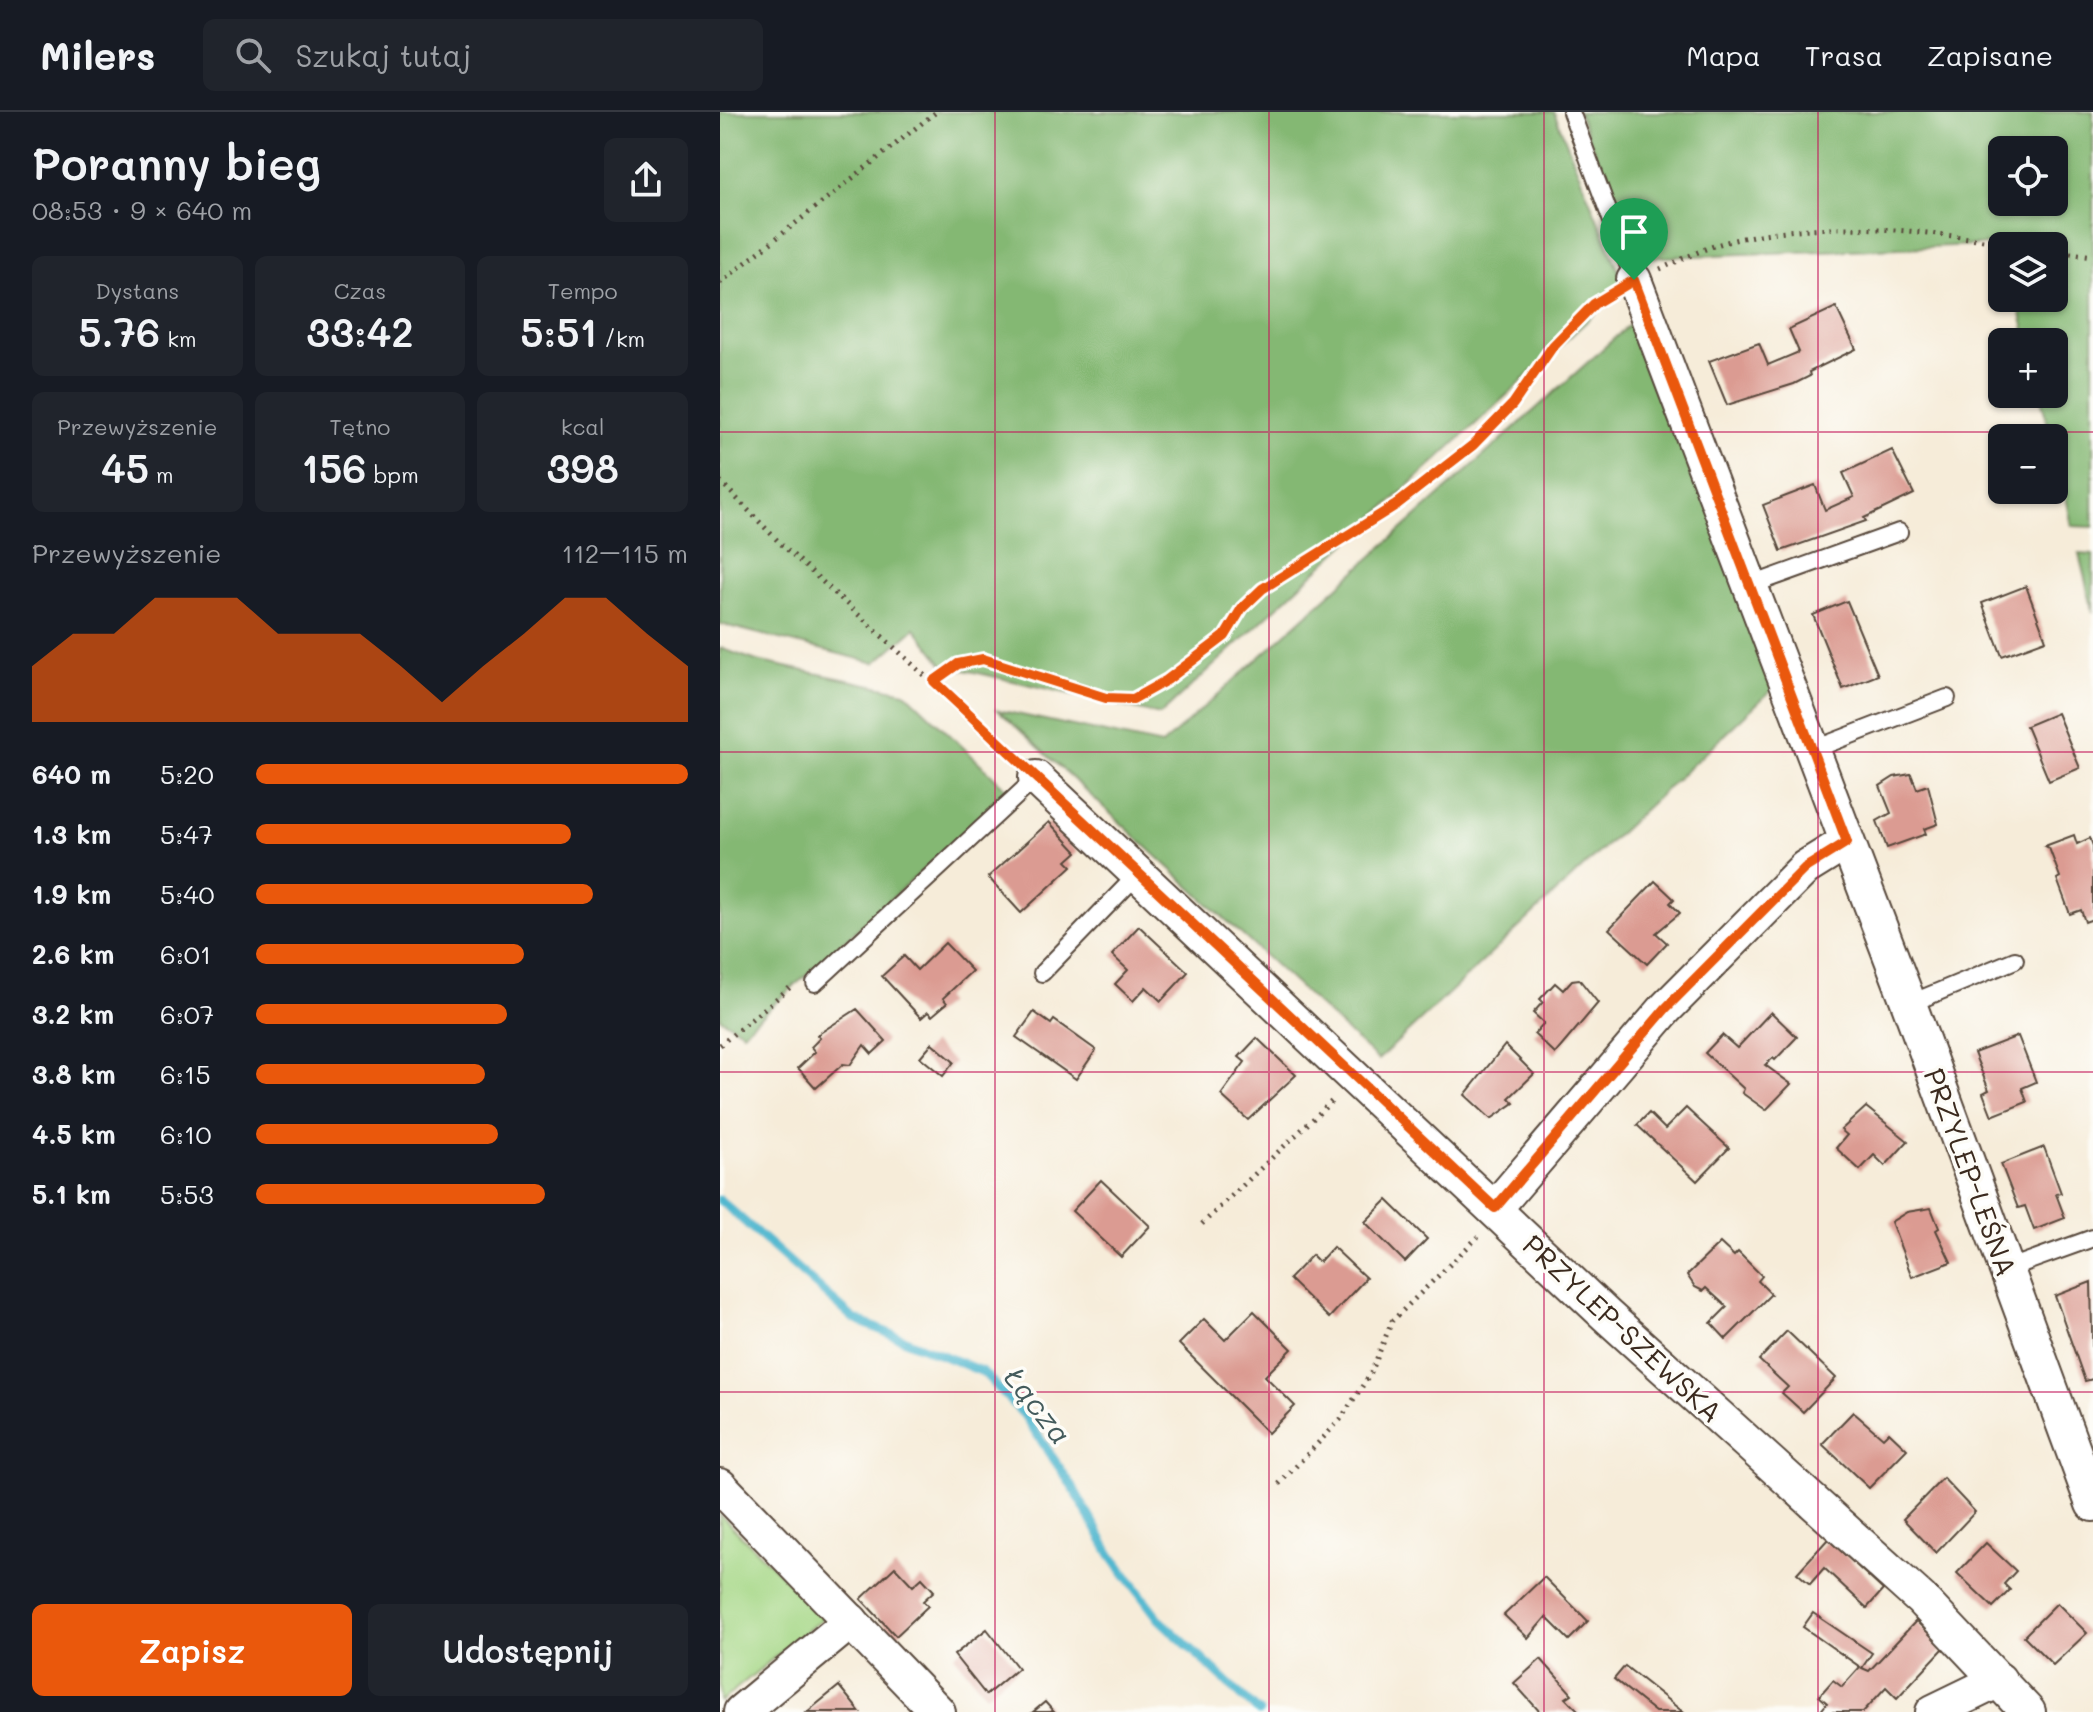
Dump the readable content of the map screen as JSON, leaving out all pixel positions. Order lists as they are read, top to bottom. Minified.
{"streets":{"street":["PRZYLEP-LEŚNA","PRZYLEP-SZEWSKA"]},"water":["Łącza"],"page":{"header":"Milers","search":"Szukaj tutaj","nav":["Mapa","Trasa","Zapisane"],"heading":["Poranny bieg","08:53 · 9 × 640 m"],"map_buttons":["+","−"],"stats":[["Dystans","5.76 km"],["Czas","33:42"],["Tempo","5:51 /km"],["Przewyższenie","45 m"],["Tętno","156 bpm"],["kcal","398"]],"chart":["Przewyższenie","112–115 m"],"list":[{"name":"640 m","note":"5:20"},{"name":"1.3 km","note":"5:47"},{"name":"1.9 km","note":"5:40"},{"name":"2.6 km","note":"6:01"},{"name":"3.2 km","note":"6:07"},{"name":"3.8 km","note":"6:15"},{"name":"4.5 km","note":"6:10"},{"name":"5.1 km","note":"5:53"}],"buttons":["Zapisz","Udostępnij"]}}
